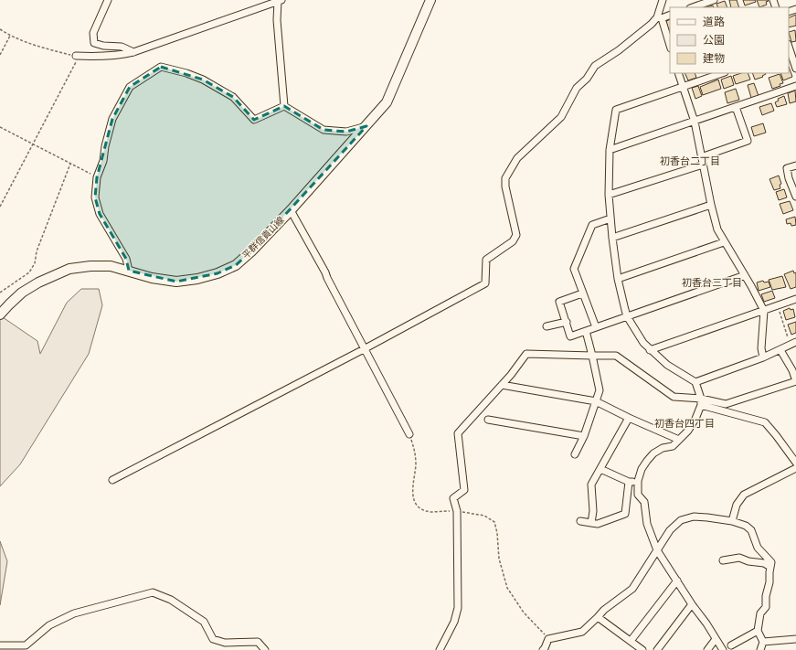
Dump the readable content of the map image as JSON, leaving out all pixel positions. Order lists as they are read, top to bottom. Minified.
{"streets":{"main road":["平群信貴山線"]},"districts":["初香台二丁目","初香台三丁目","初香台四丁目"],"legend":["道路","公園","建物"]}
